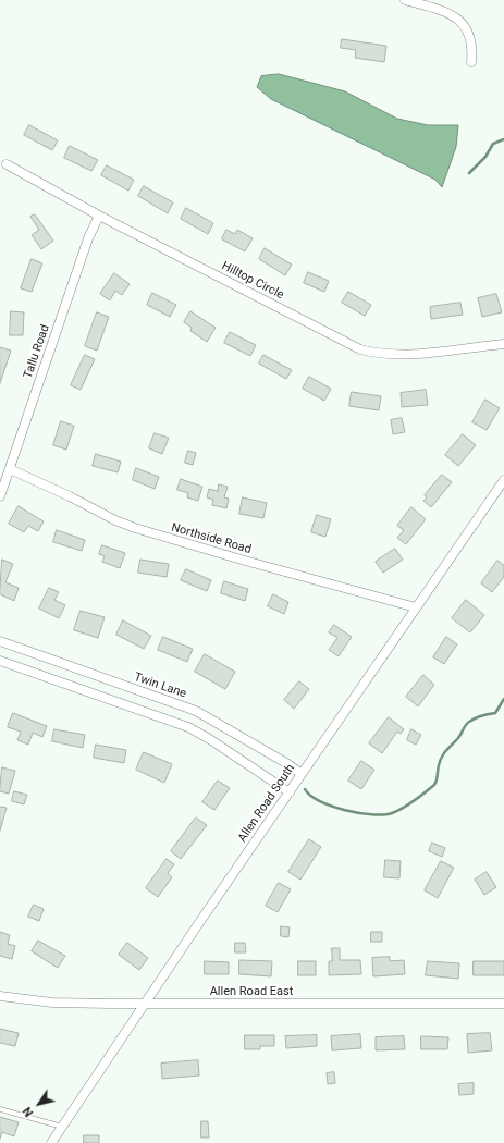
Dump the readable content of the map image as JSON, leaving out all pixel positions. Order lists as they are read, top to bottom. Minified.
{"streets":{"street":["Hilltop Circle","Tallu Road","Northside Road","Twin Lane","Allen Road South","Allen Road East"]},"crossings":[["Hilltop Circle","Tallu Road"],["Tallu Road","Northside Road"],["Northside Road","Allen Road South"],["Twin Lane","Allen Road South"],["Allen Road South","Allen Road East"]],"north":"bottom left"}
